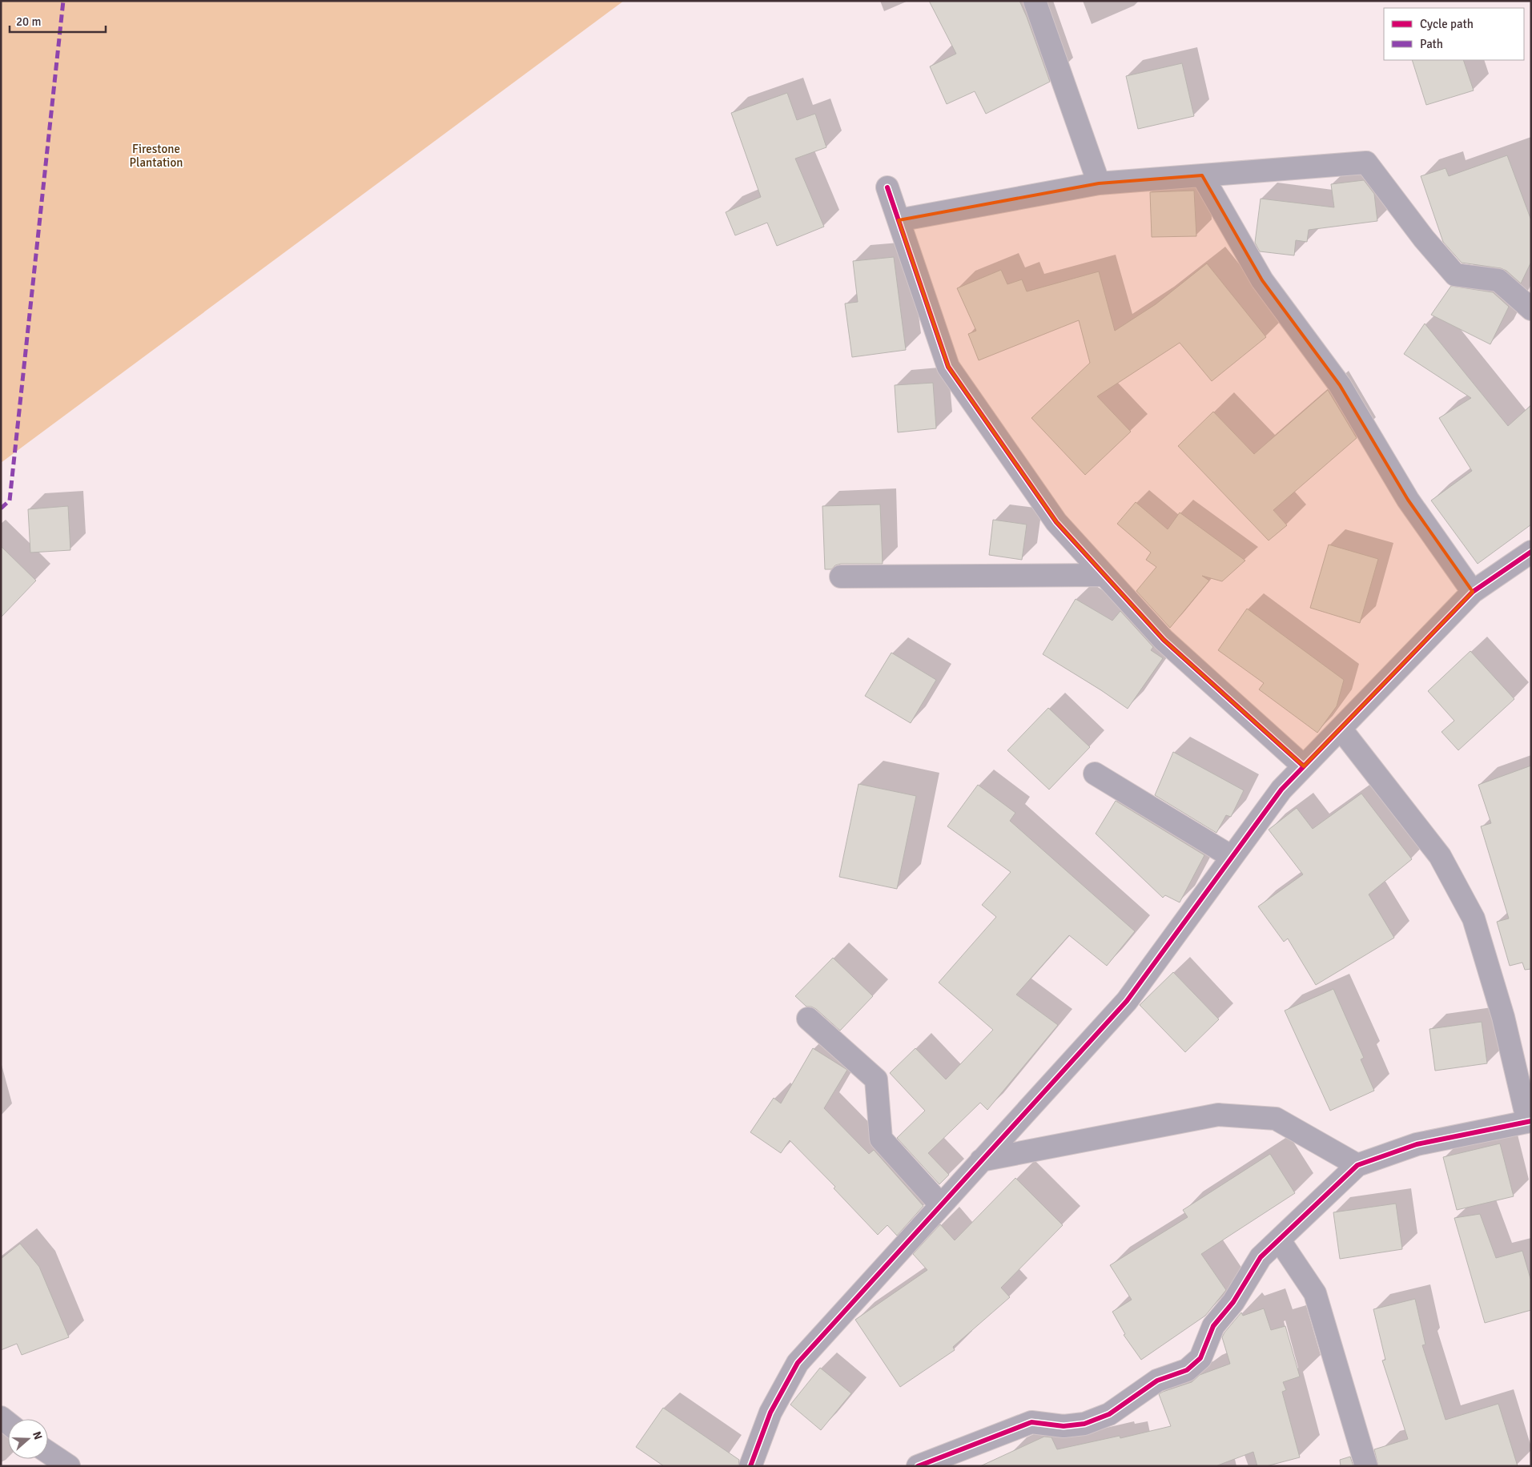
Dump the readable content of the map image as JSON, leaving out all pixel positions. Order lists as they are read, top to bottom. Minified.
{"parks":["Firestone Plantation"],"legend":["Cycle path","Path"],"scale_bar":"20 m","north":"right"}
